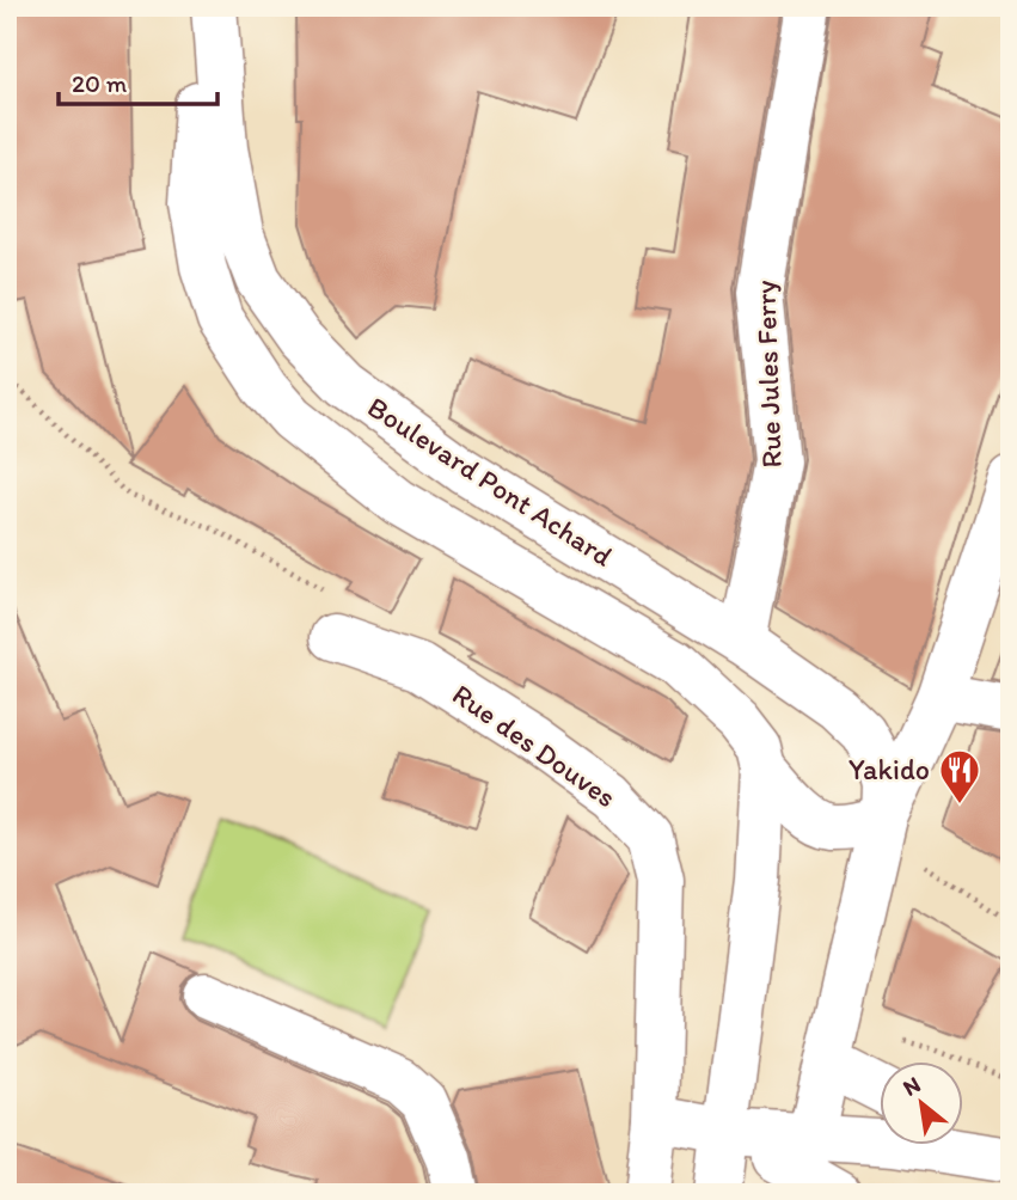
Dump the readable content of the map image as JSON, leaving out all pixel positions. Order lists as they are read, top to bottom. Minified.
{"streets":{"main road":["Rue Jules Ferry","Boulevard Pont Achard","Rue des Douves"]},"crossings":[["Rue Jules Ferry","Boulevard Pont Achard"]],"places":{"restaurant":["Yakido"]},"scale_bar":"20 m","north":"top left"}
